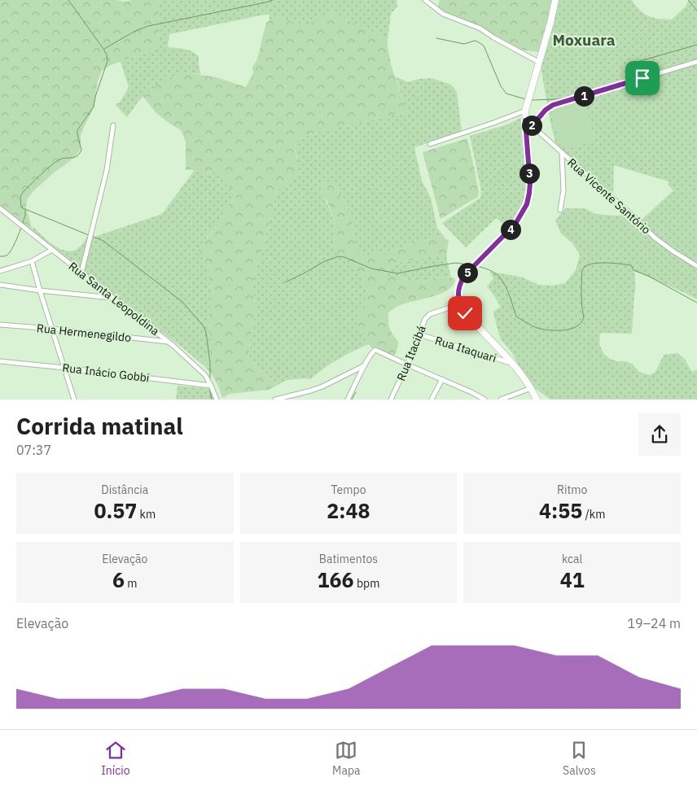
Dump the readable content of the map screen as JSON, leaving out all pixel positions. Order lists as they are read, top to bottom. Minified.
{"streets":{"street":["Rua Vicente Santório","Rua Santa Leopoldina","Rua Hermenegildo","Rua Itaquari","Rua Itacibá","Rua Inácio Gobbi"]},"crossings":[["Rua Santa Leopoldina","Rua Hermenegildo"],["Rua Santa Leopoldina","Rua Inácio Gobbi"],["Rua Itaquari","Rua Itacibá"]],"districts":["Moxuara"],"page":{"pins":["1","2","3","4","5"],"heading":["Corrida matinal","07:37"],"stats":[["Distância","0.57 km"],["Tempo","2:48"],["Ritmo","4:55 /km"],["Elevação","6 m"],["Batimentos","166 bpm"],["kcal","41"]],"chart":["Elevação","19–24 m"],"tabs":["Início","Mapa","Salvos"]}}
